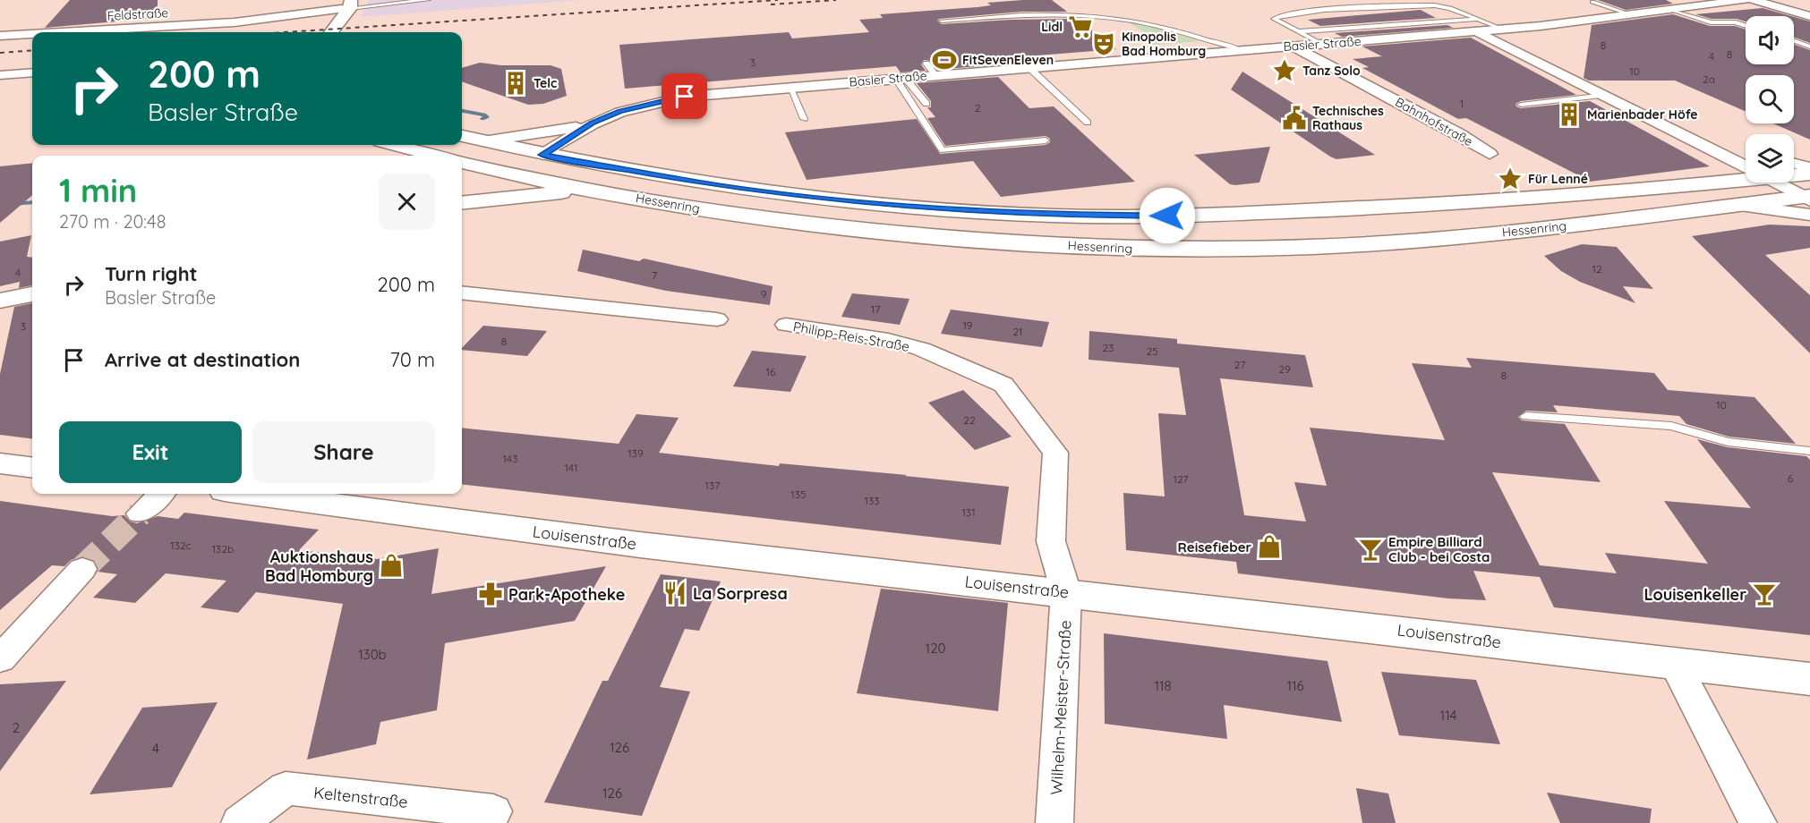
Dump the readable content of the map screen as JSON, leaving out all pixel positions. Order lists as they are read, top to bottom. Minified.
{"streets":{"street":["Feldstraße","Basler Straße","Bahnhofstraße","Hessenring","Philipp-Reis-Straße","Louisenstraße","Wilhelm-Meister-Straße","Keltenstraße"]},"crossings":[["Basler Straße","Bahnhofstraße"],["Basler Straße","Hessenring"],["Philipp-Reis-Straße","Louisenstraße"],["Philipp-Reis-Straße","Wilhelm-Meister-Straße"],["Louisenstraße","Wilhelm-Meister-Straße"]],"places":{"supermarket":["Lidl"],"theatre":["Kinopolis Bad Homburg"],"sports":["FitSevenEleven"],"place":["Tanz Solo","Für Lenné"],"building":["Telc","Marienbader Höfe"],"public building":["Technisches Rathaus"],"shop":["Reisefieber","Auktionshaus Bad Homburg"],"bar":["Empire Billiard Club - bei Costa","Louisenkeller"],"restaurant":["La Sorpresa"],"pharmacy":["Park-Apotheke"]},"house_numbers":["8","8","4","3","10","2a","1","2","12","4","7","9","17","19","3","21","8","23","25","27","29","16","8","10","22","139","143","141","6","127","137","135","133","131","132c","132b","120","130b","118","116","114","2","126","4","126"],"page":{"turn":["200 m","Basler Straße"],"heading":["1 min","270 m · 20:48"],"list":[{"name":"Turn right","note":"Basler Straße","value":"200 m"},{"name":"Arrive at destination","value":"70 m"}],"buttons":["Exit","Share"]}}
